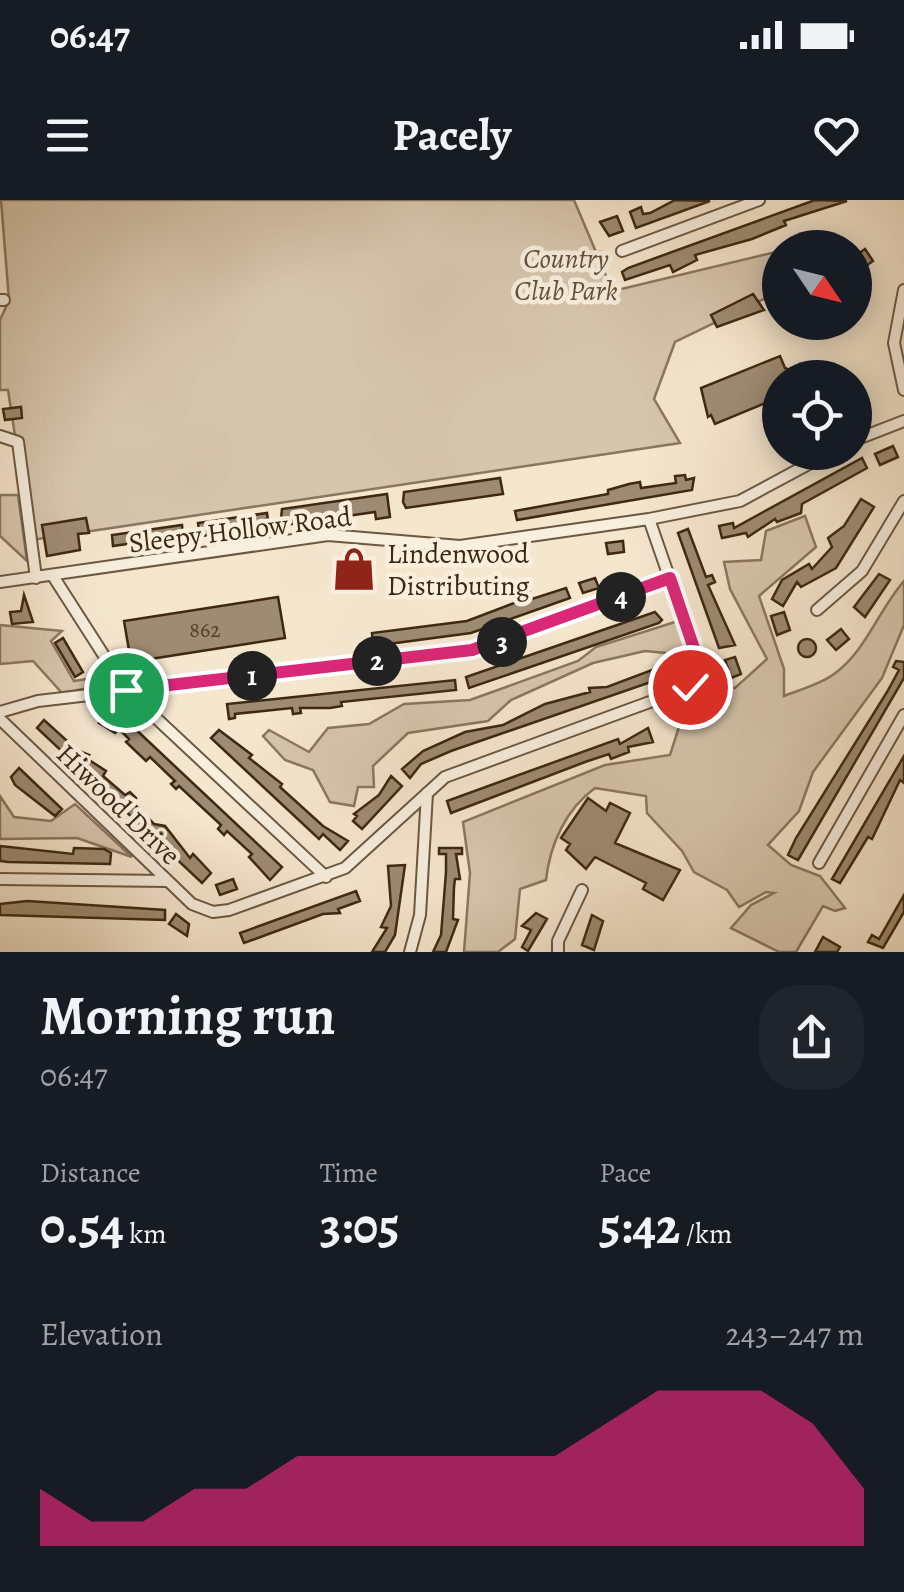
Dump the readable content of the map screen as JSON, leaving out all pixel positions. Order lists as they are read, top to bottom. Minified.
{"streets":{"street":["Sleepy Hollow Road","Hiwood Drive"]},"parks":["Country Club Park"],"places":{"shop":["Lindenwood Distributing"]},"house_numbers":["862"],"north":"bottom right","page":{"status":"06:47","header":"Pacely","pins":["4","3","2","1"],"heading":["Morning run","06:47"],"stats":[["Distance","0.54 km"],["Time","3:05"],["Pace","5:42 /km"]],"chart":["Elevation","243–247 m"]}}
